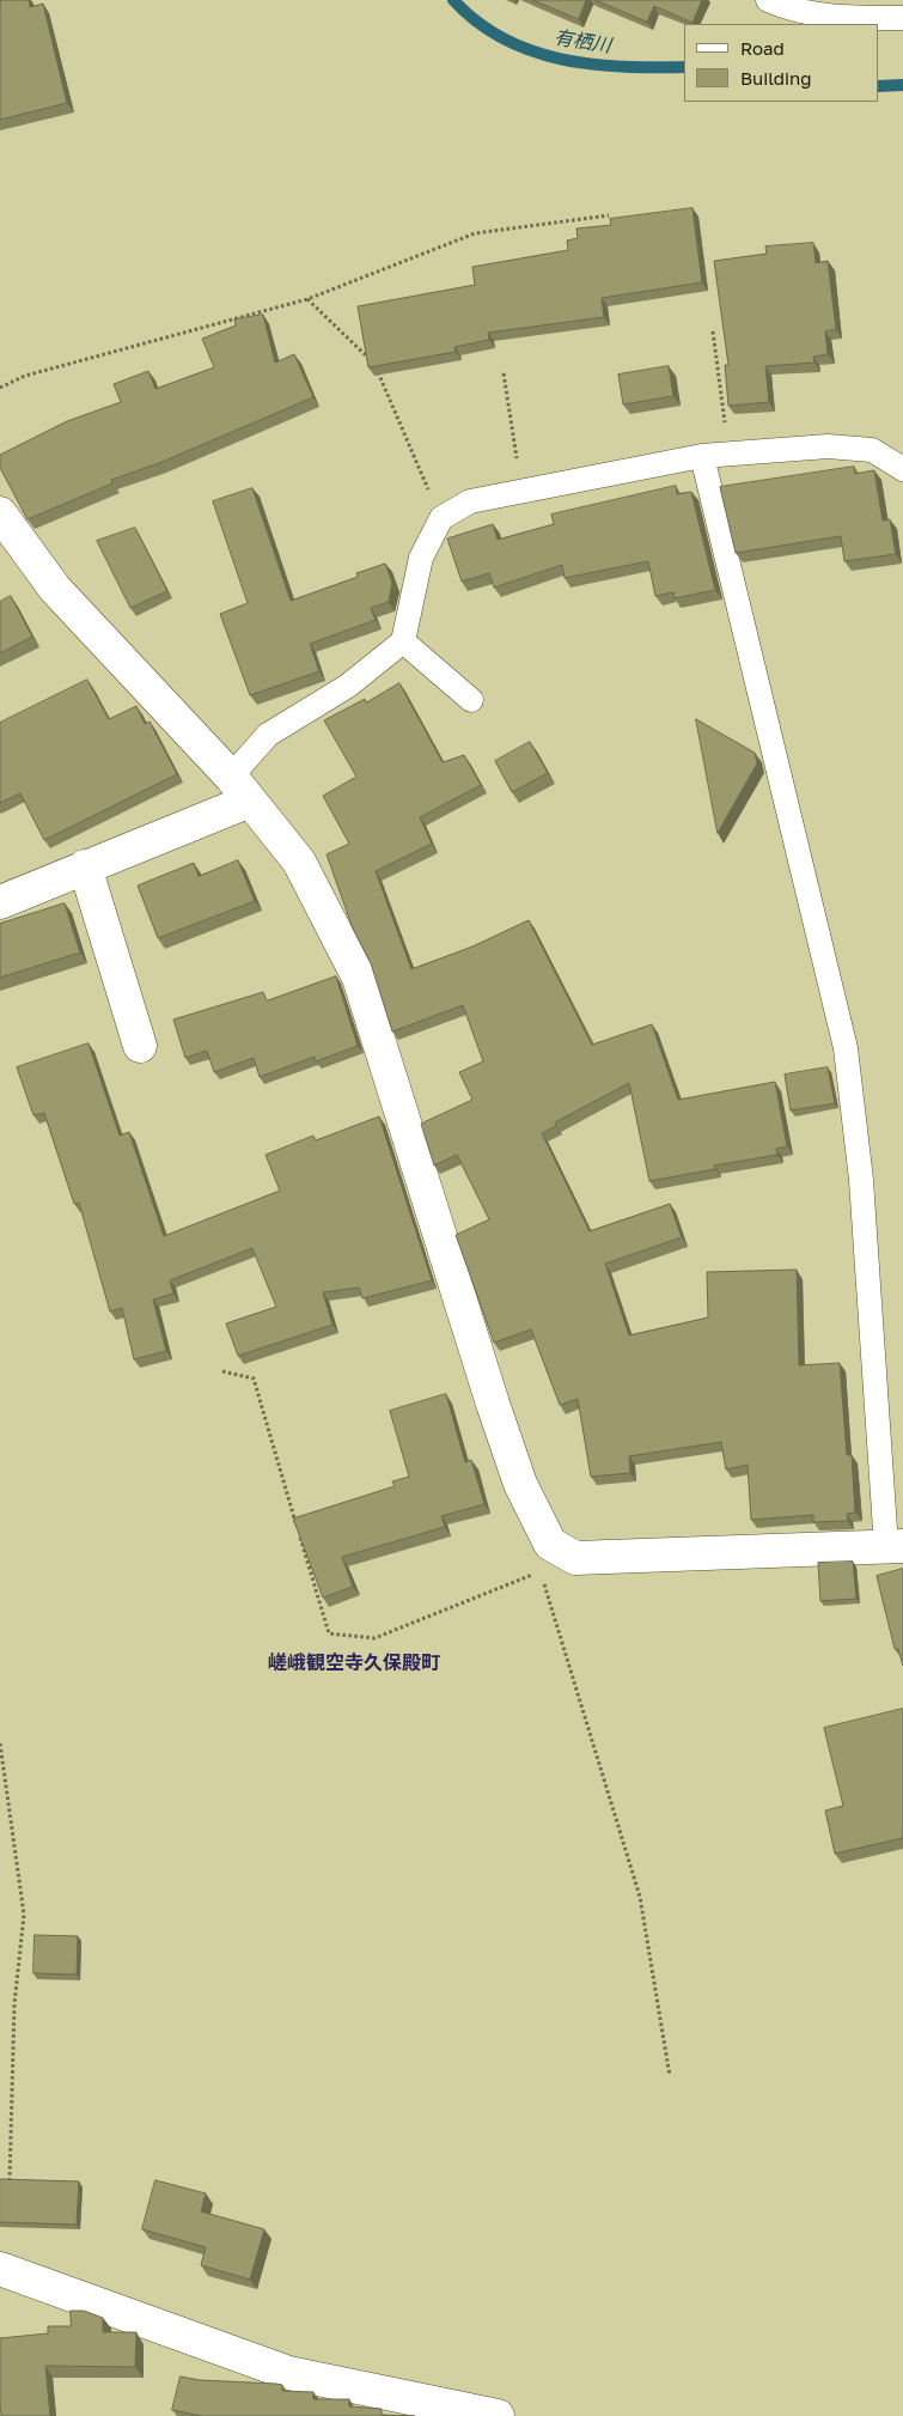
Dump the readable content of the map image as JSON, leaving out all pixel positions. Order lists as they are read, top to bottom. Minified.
{"districts":["嵯峨観空寺久保殿町"],"water":["有栖川"],"legend":["Road","Building"]}
